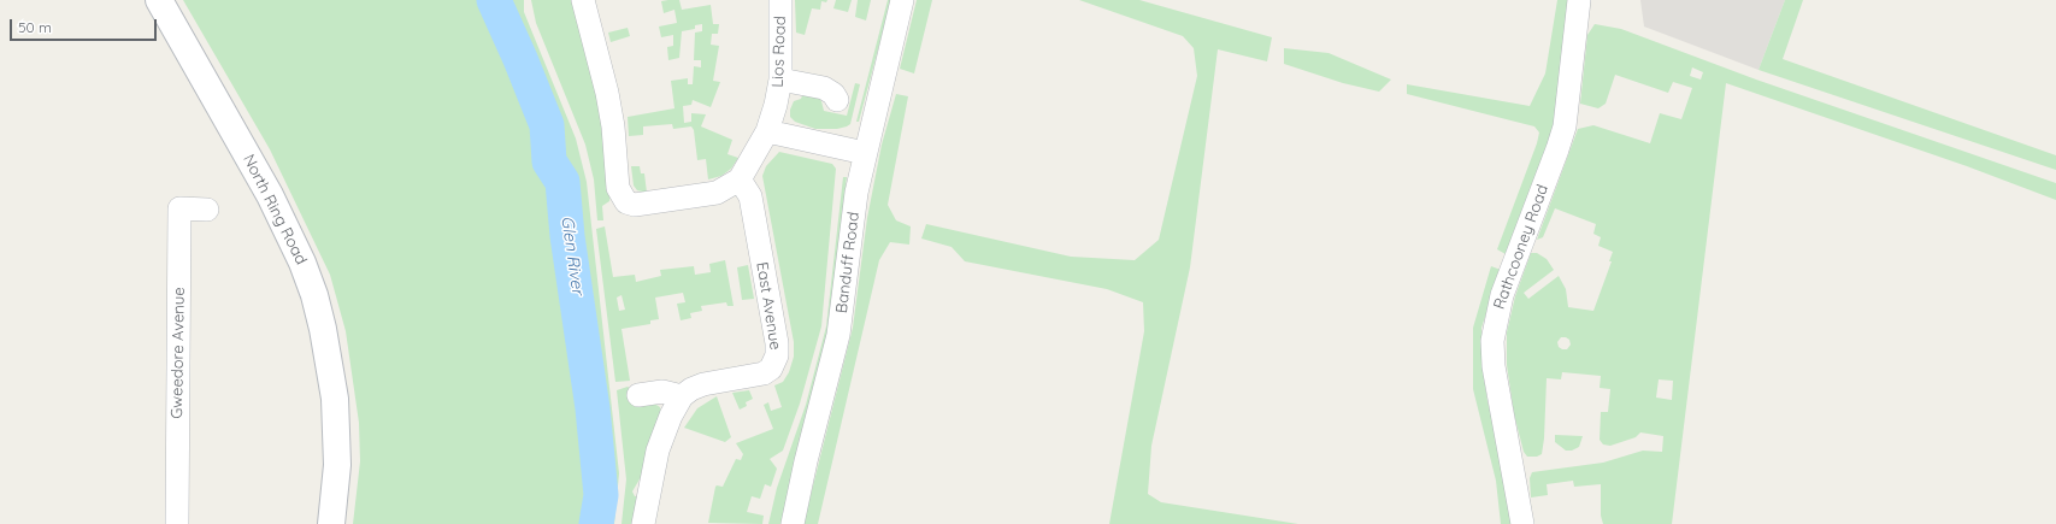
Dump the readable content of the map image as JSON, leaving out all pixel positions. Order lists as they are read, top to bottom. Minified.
{"streets":{"main road":["North Ring Road"],"street":["Lios Road","Rathcooney Road","Banduff Road","East Avenue","Gweedore Avenue"]},"crossings":[["Lios Road","East Avenue"]],"water":["Glen River"],"scale_bar":"50 m"}
